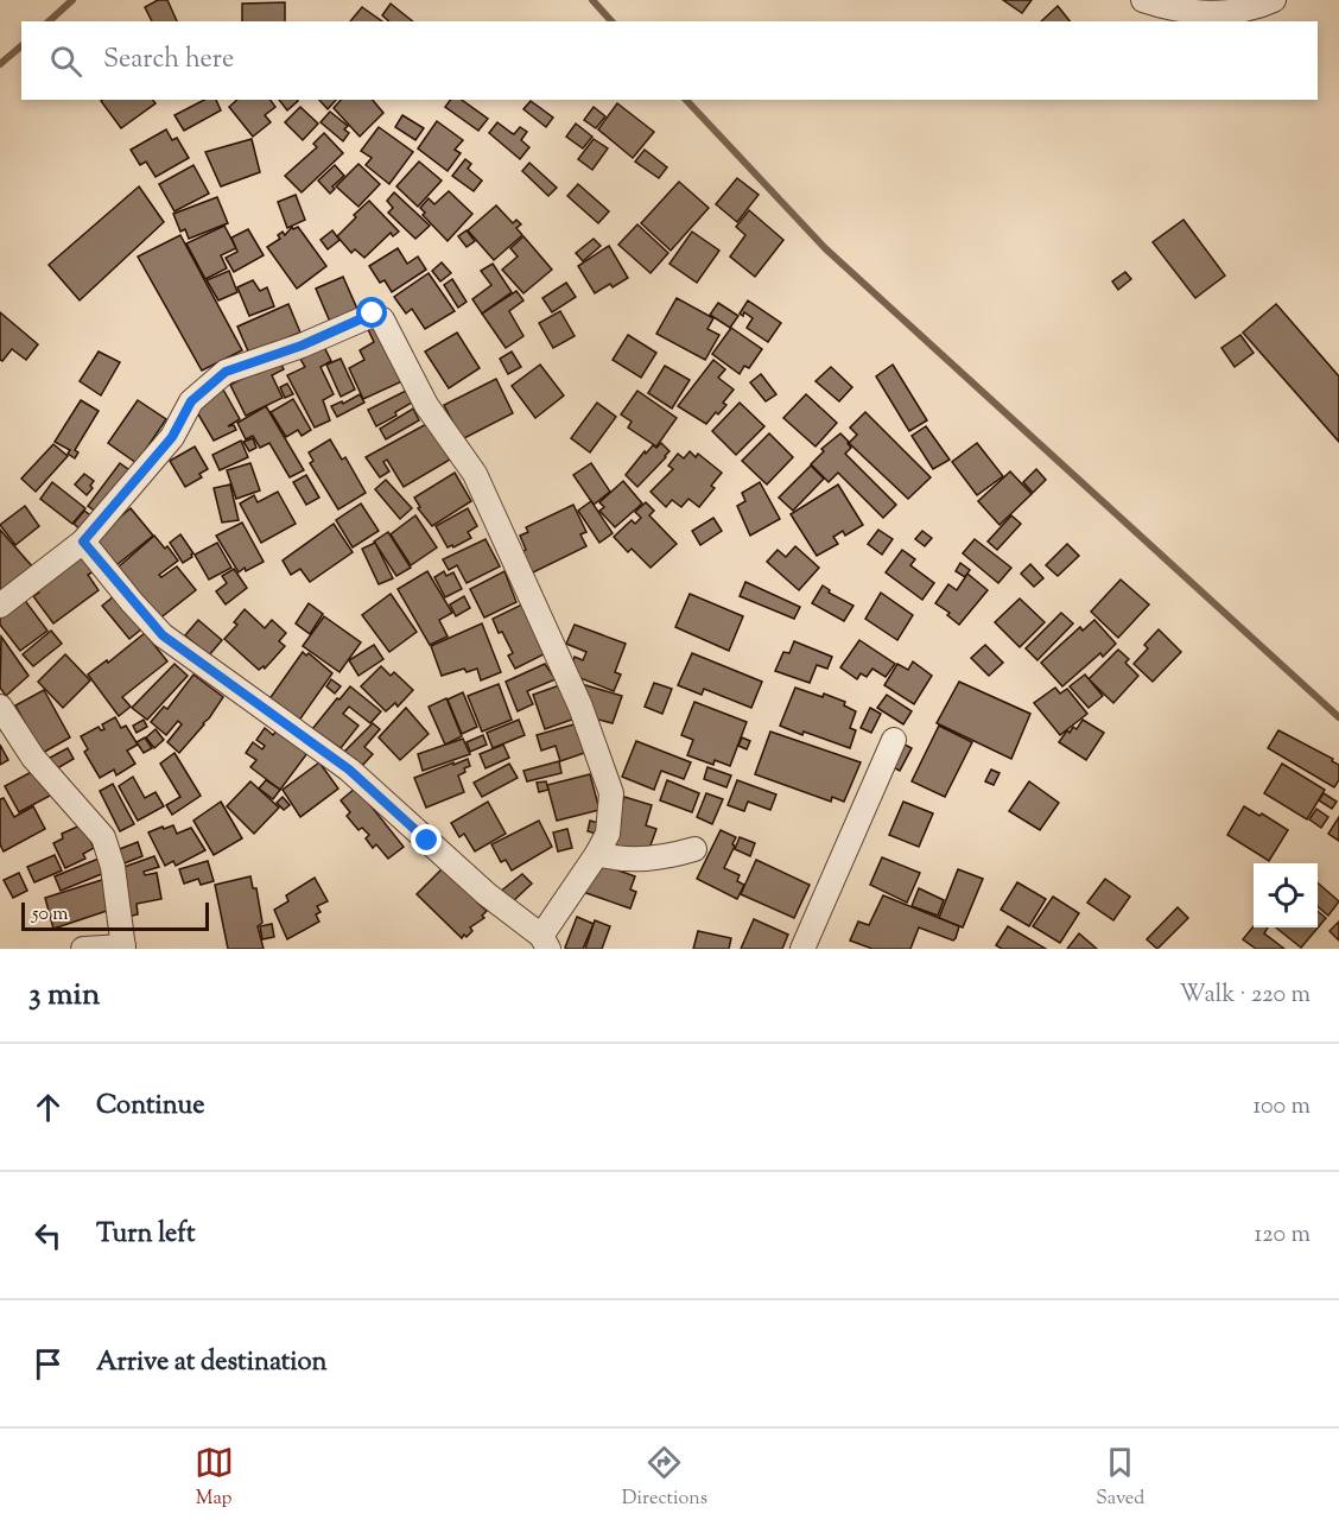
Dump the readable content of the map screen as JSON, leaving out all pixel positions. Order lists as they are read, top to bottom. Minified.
{"scale_bar":"50 m","page":{"search":"Search here","scale":"50 m","heading":["3 min","Walk · 220 m"],"list":[["Continue","100 m"],["Turn left","120 m"],"Arrive at destination"],"nav":["Map","Directions","Saved"]}}
